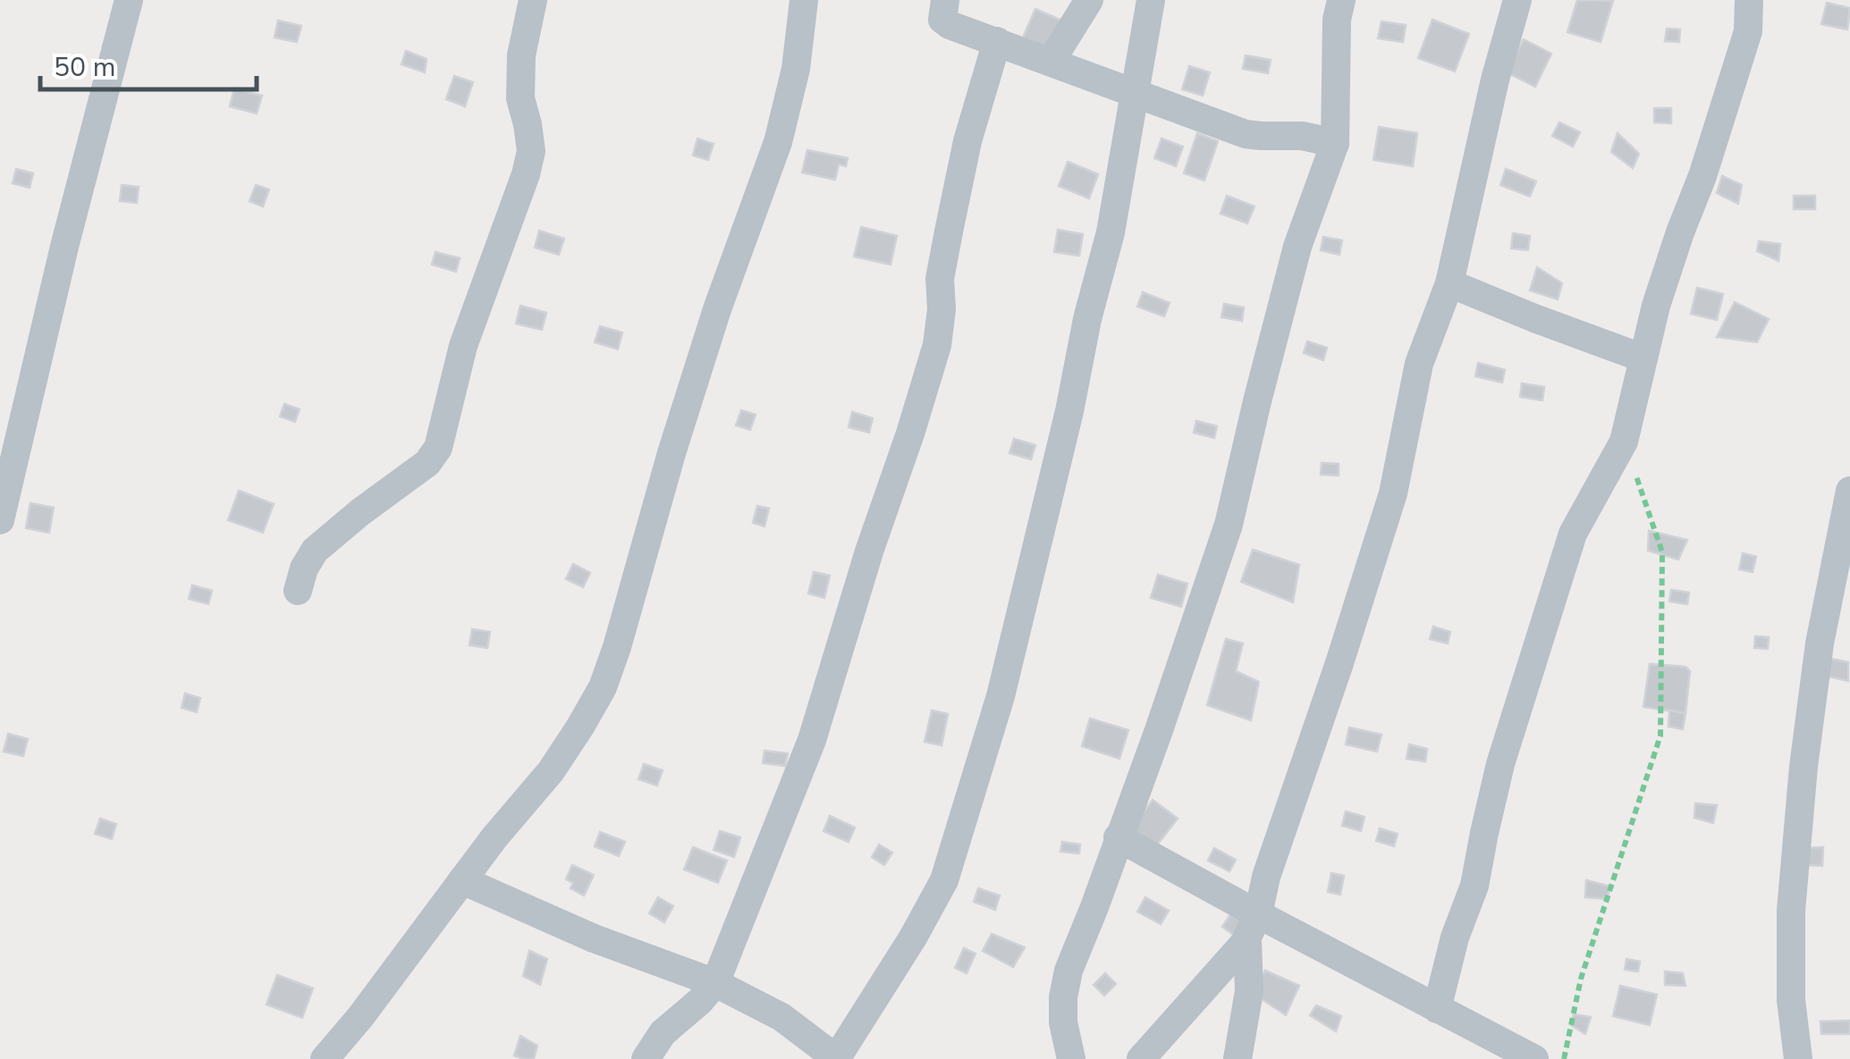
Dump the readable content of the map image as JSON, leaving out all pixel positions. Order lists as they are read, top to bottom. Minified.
{"scale_bar":"50 m"}
